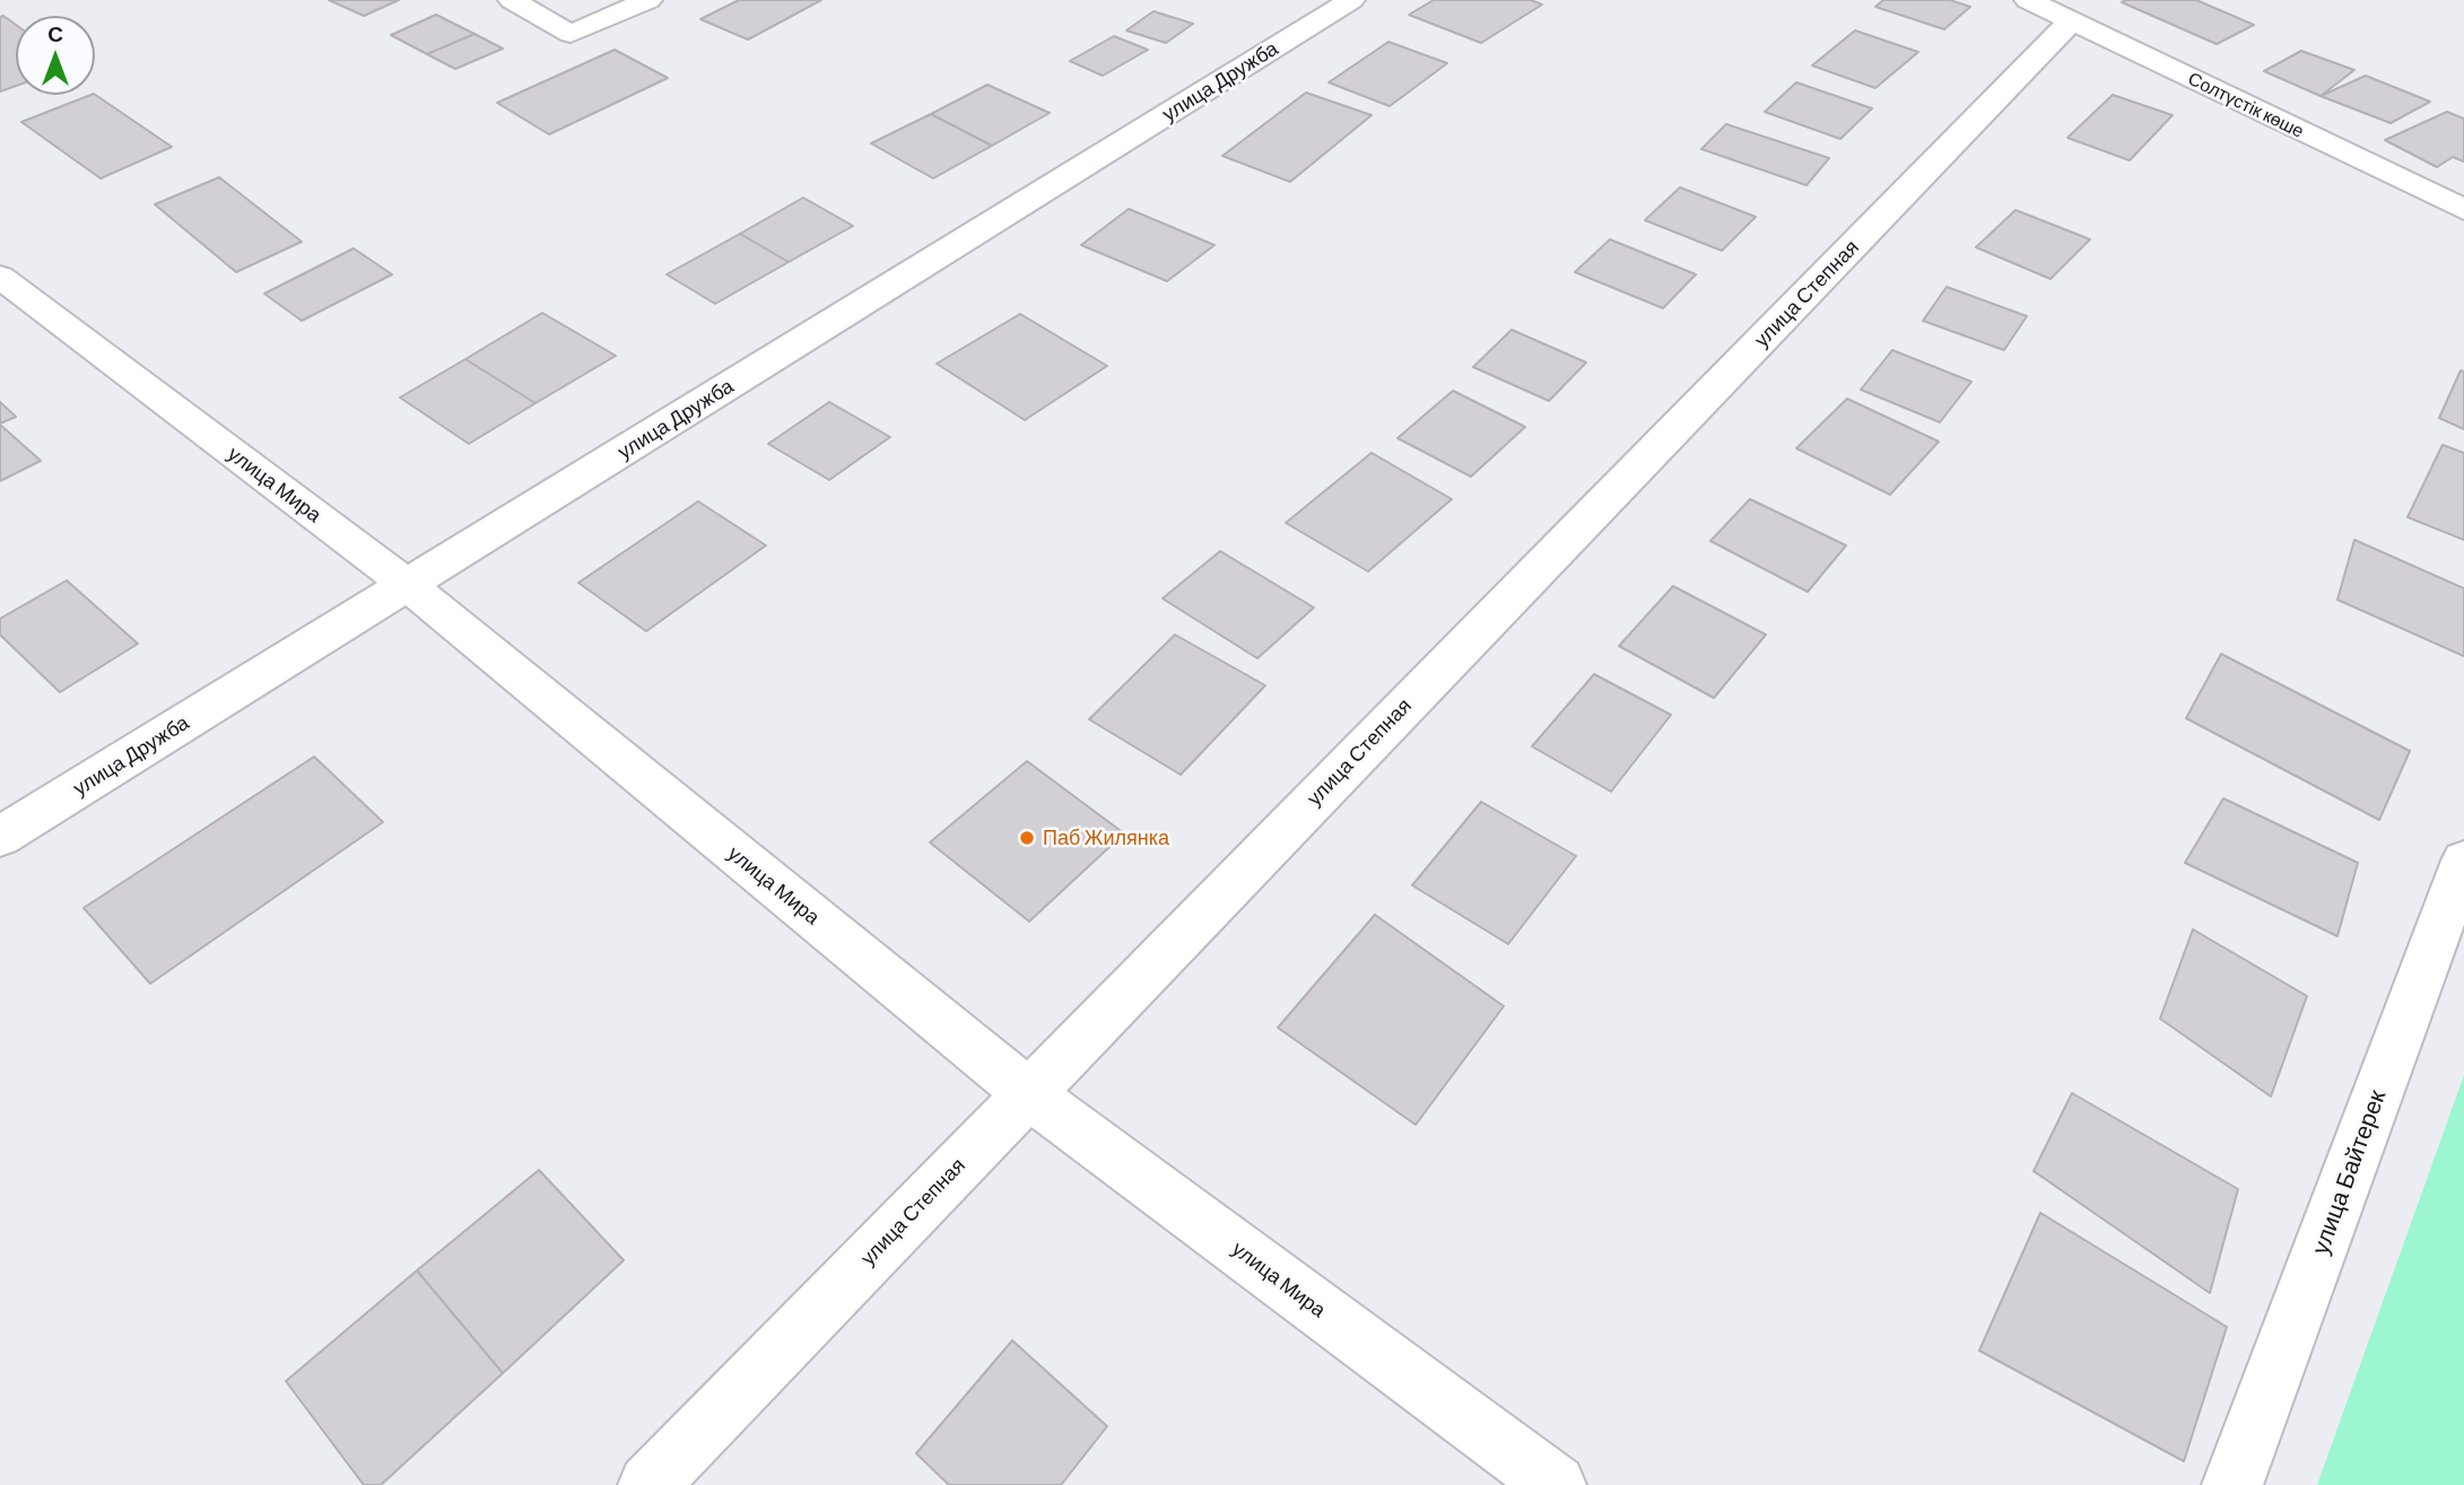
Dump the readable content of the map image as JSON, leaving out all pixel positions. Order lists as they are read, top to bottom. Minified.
{"streets":{"street":["улица Дружба","Солтүстік көше","улица Степная","улица Мира","улица Байтерек"]},"crossings":[["улица Дружба","улица Мира"],["Солтүстік көше","улица Степная"],["улица Степная","улица Мира"]],"places":["Паб Жилянка"],"north":"top"}
